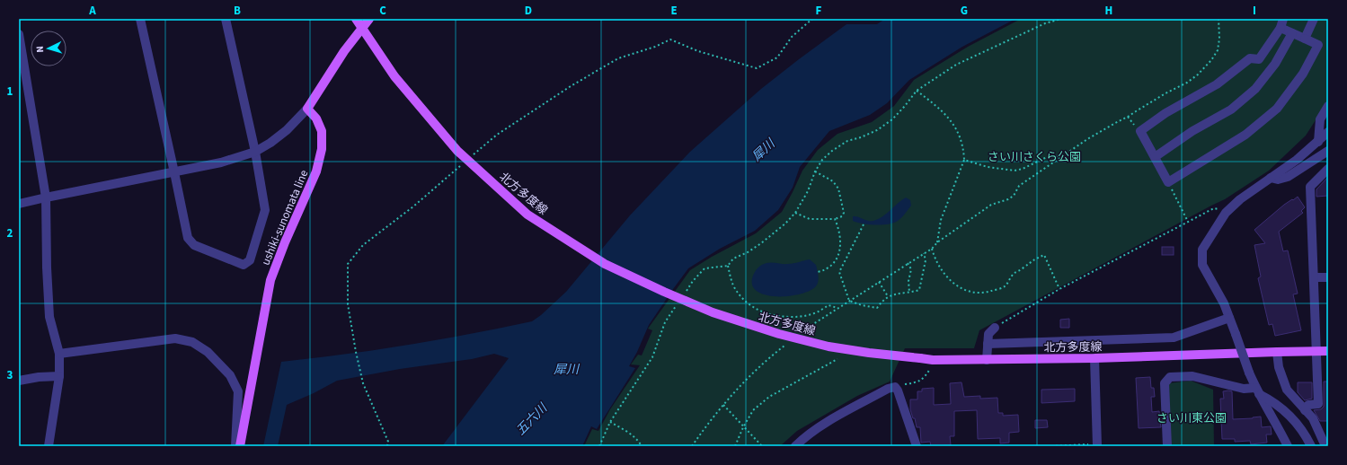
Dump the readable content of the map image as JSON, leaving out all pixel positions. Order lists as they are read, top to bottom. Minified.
{"streets":{"main road":["北方多度線","ushiki-sunomata line"]},"water":["犀川","五六川"],"parks":["さい川さくら公園","さい川東公園"],"north":"left","grid":{"columns":["A","B","C","D","E","F","G","H","I"],"rows":["1","2","3"]}}
